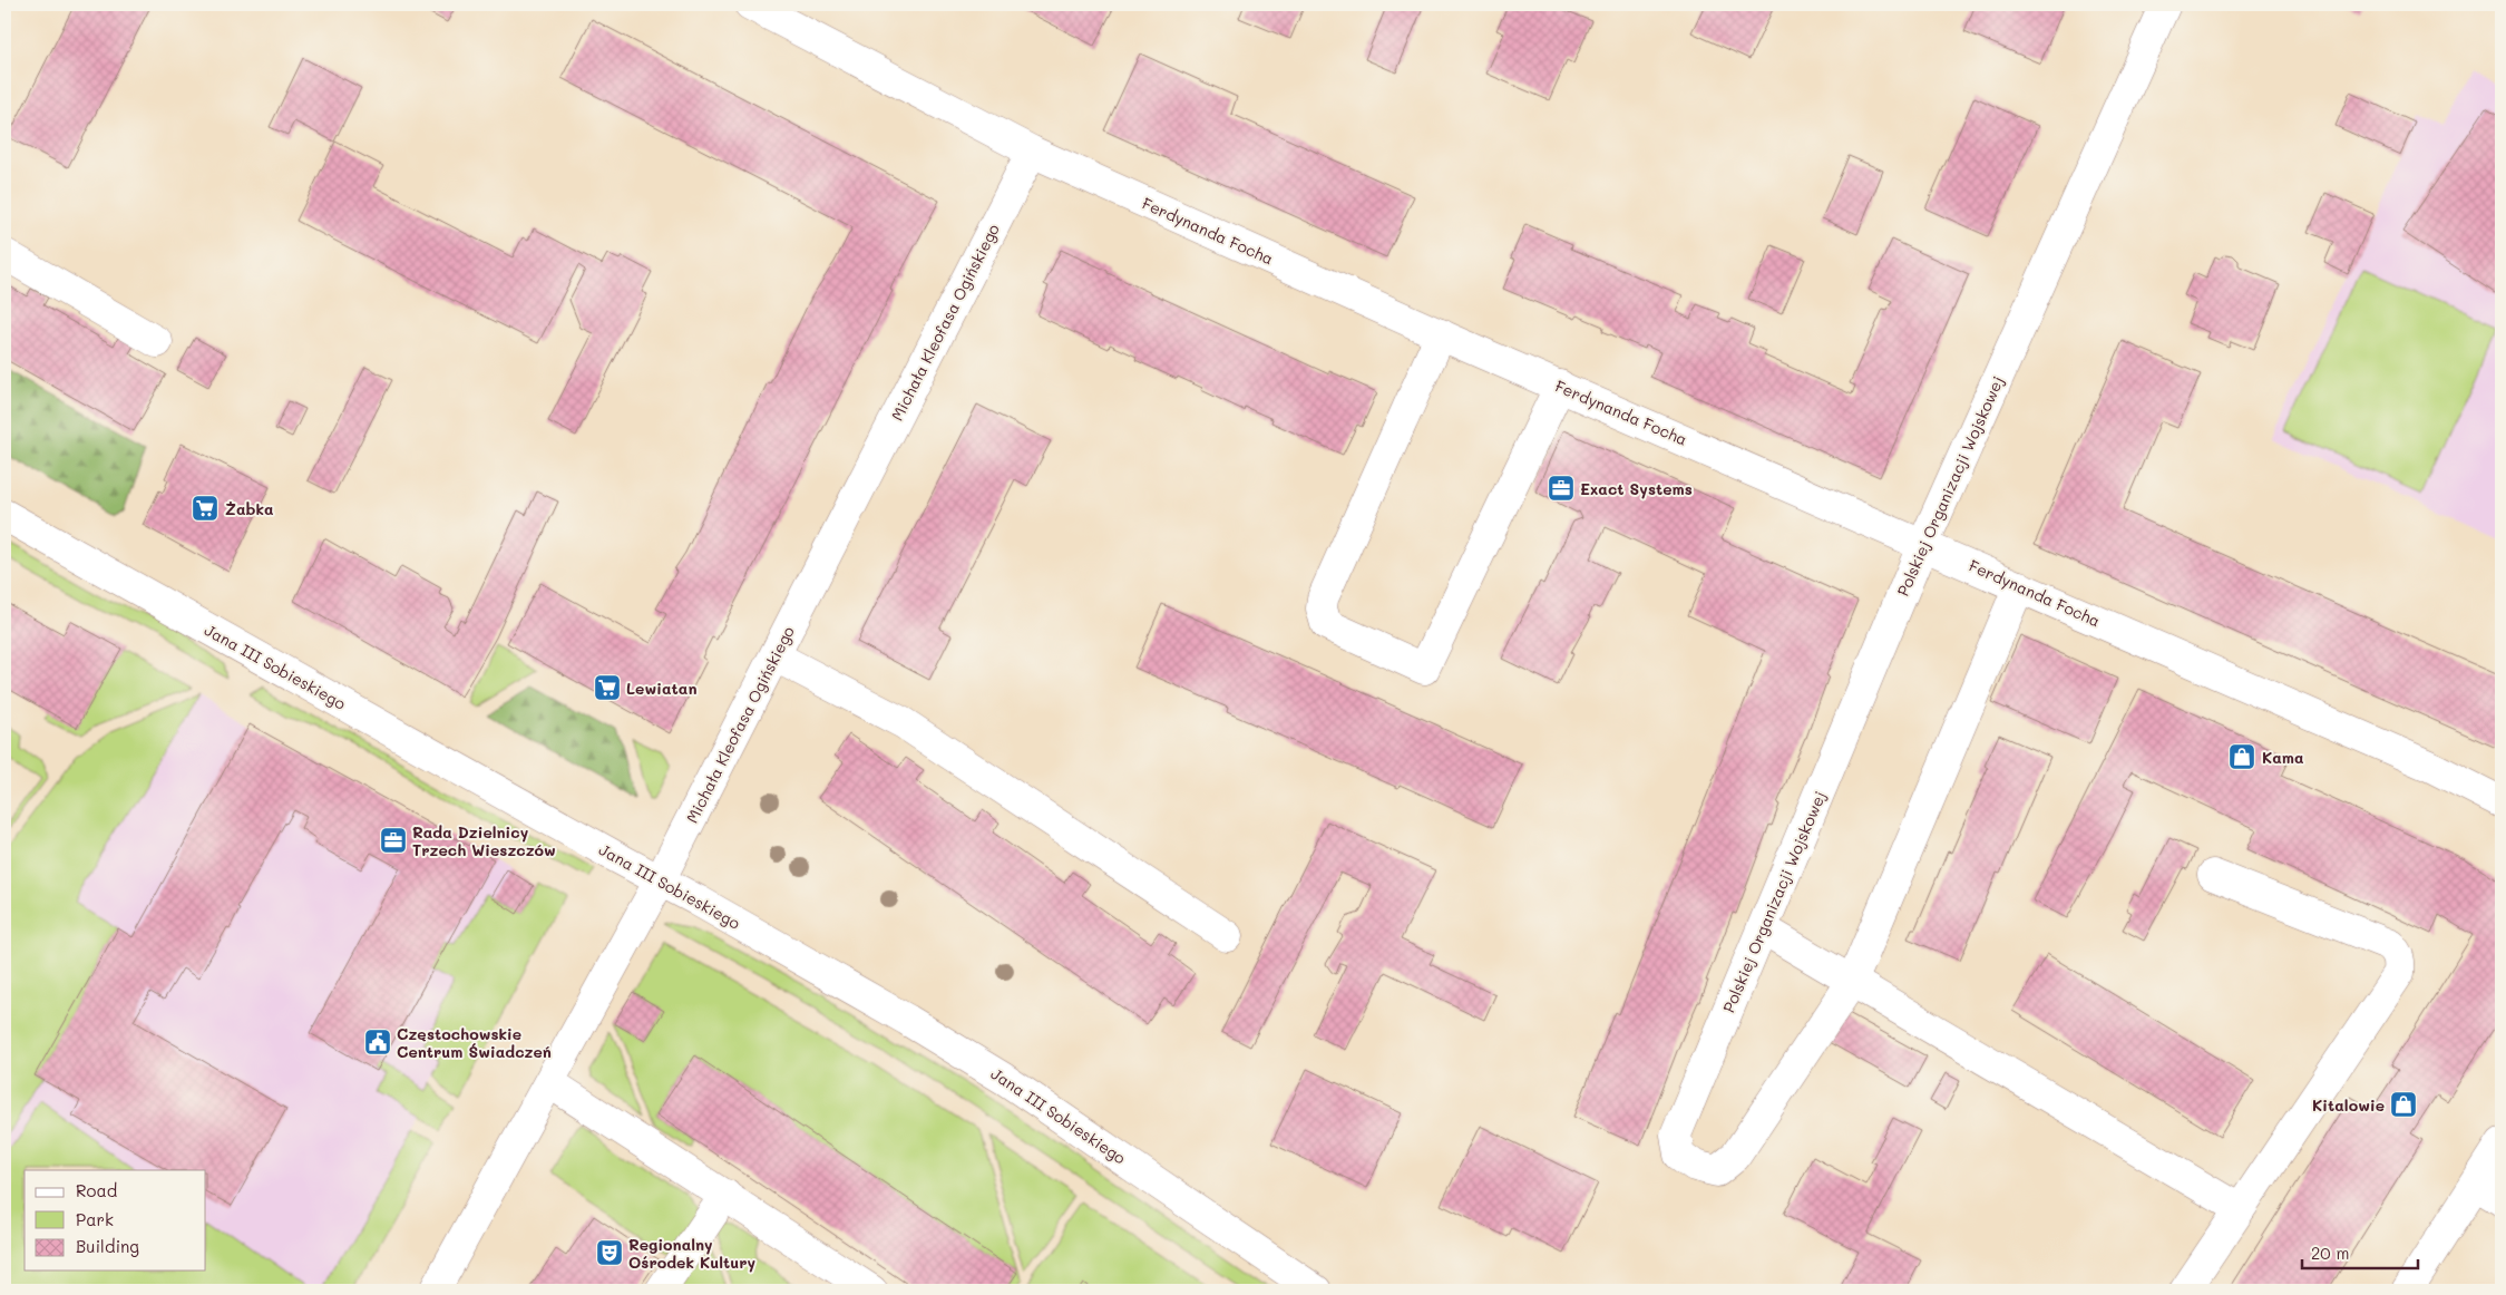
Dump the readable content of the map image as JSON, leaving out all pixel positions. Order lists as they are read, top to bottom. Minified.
{"streets":{"street":["Ferdynanda Focha","Michała Kleofasa Ogińskiego","Polskiej Organizacji Wojskowej","Jana III Sobieskiego"]},"crossings":[["Ferdynanda Focha","Michała Kleofasa Ogińskiego"],["Ferdynanda Focha","Polskiej Organizacji Wojskowej"],["Michała Kleofasa Ogińskiego","Jana III Sobieskiego"]],"places":{"office":["Exact Systems","Rada Dzielnicy Trzech Wieszczów"],"supermarket":["Żabka","Lewiatan"],"shop":["Kama","Kitalowie"],"public building":["Częstochowskie Centrum Świadczeń"],"theatre":["Regionalny Ośrodek Kultury"]},"legend":["Road","Park","Building"],"scale_bar":"20 m"}
